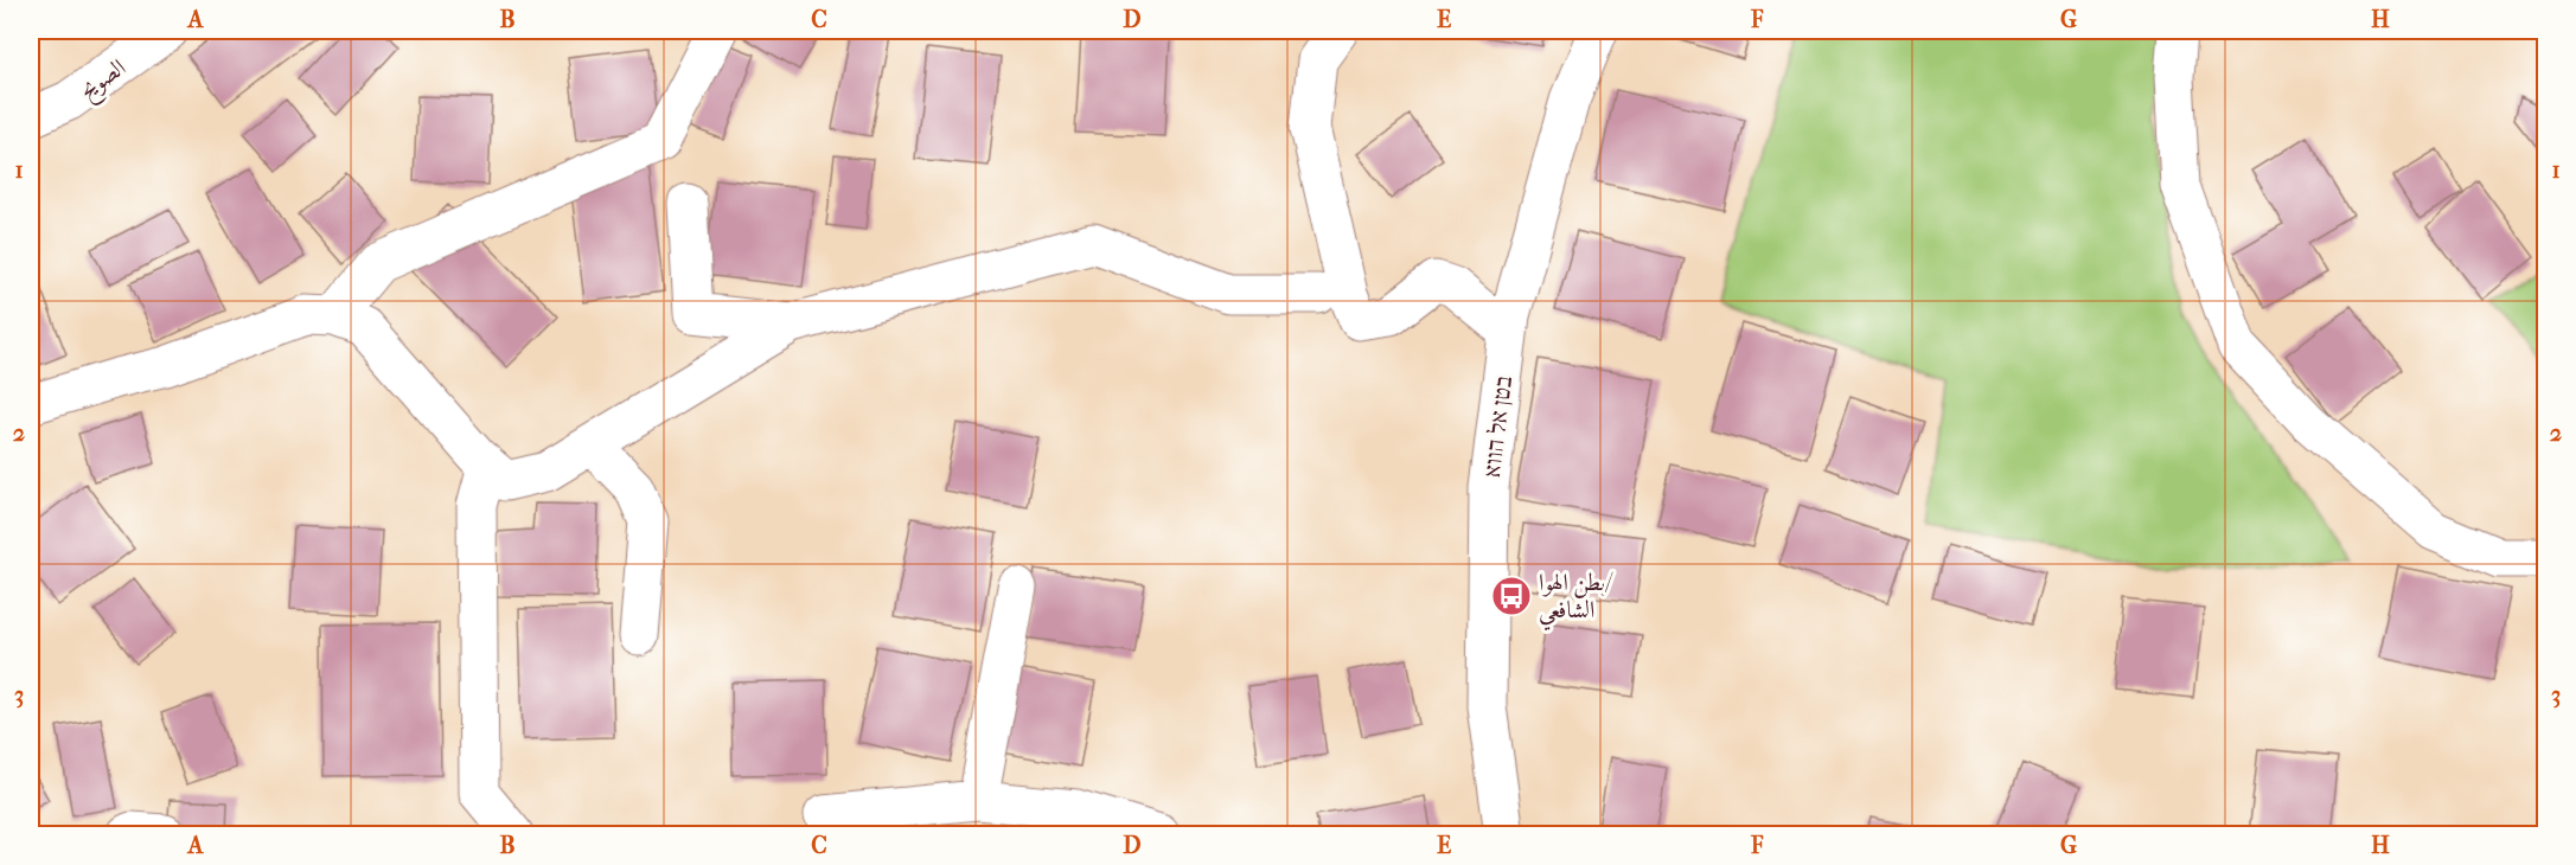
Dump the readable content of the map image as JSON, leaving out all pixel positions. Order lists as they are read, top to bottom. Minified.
{"streets":{"street":["الصويح","בטן אל הווא"]},"places":{"bus stop":["بطن الهوا/ الشافعي"]},"grid":{"columns":["A","B","C","D","E","F","G","H"],"rows":["1","2","3"]}}
